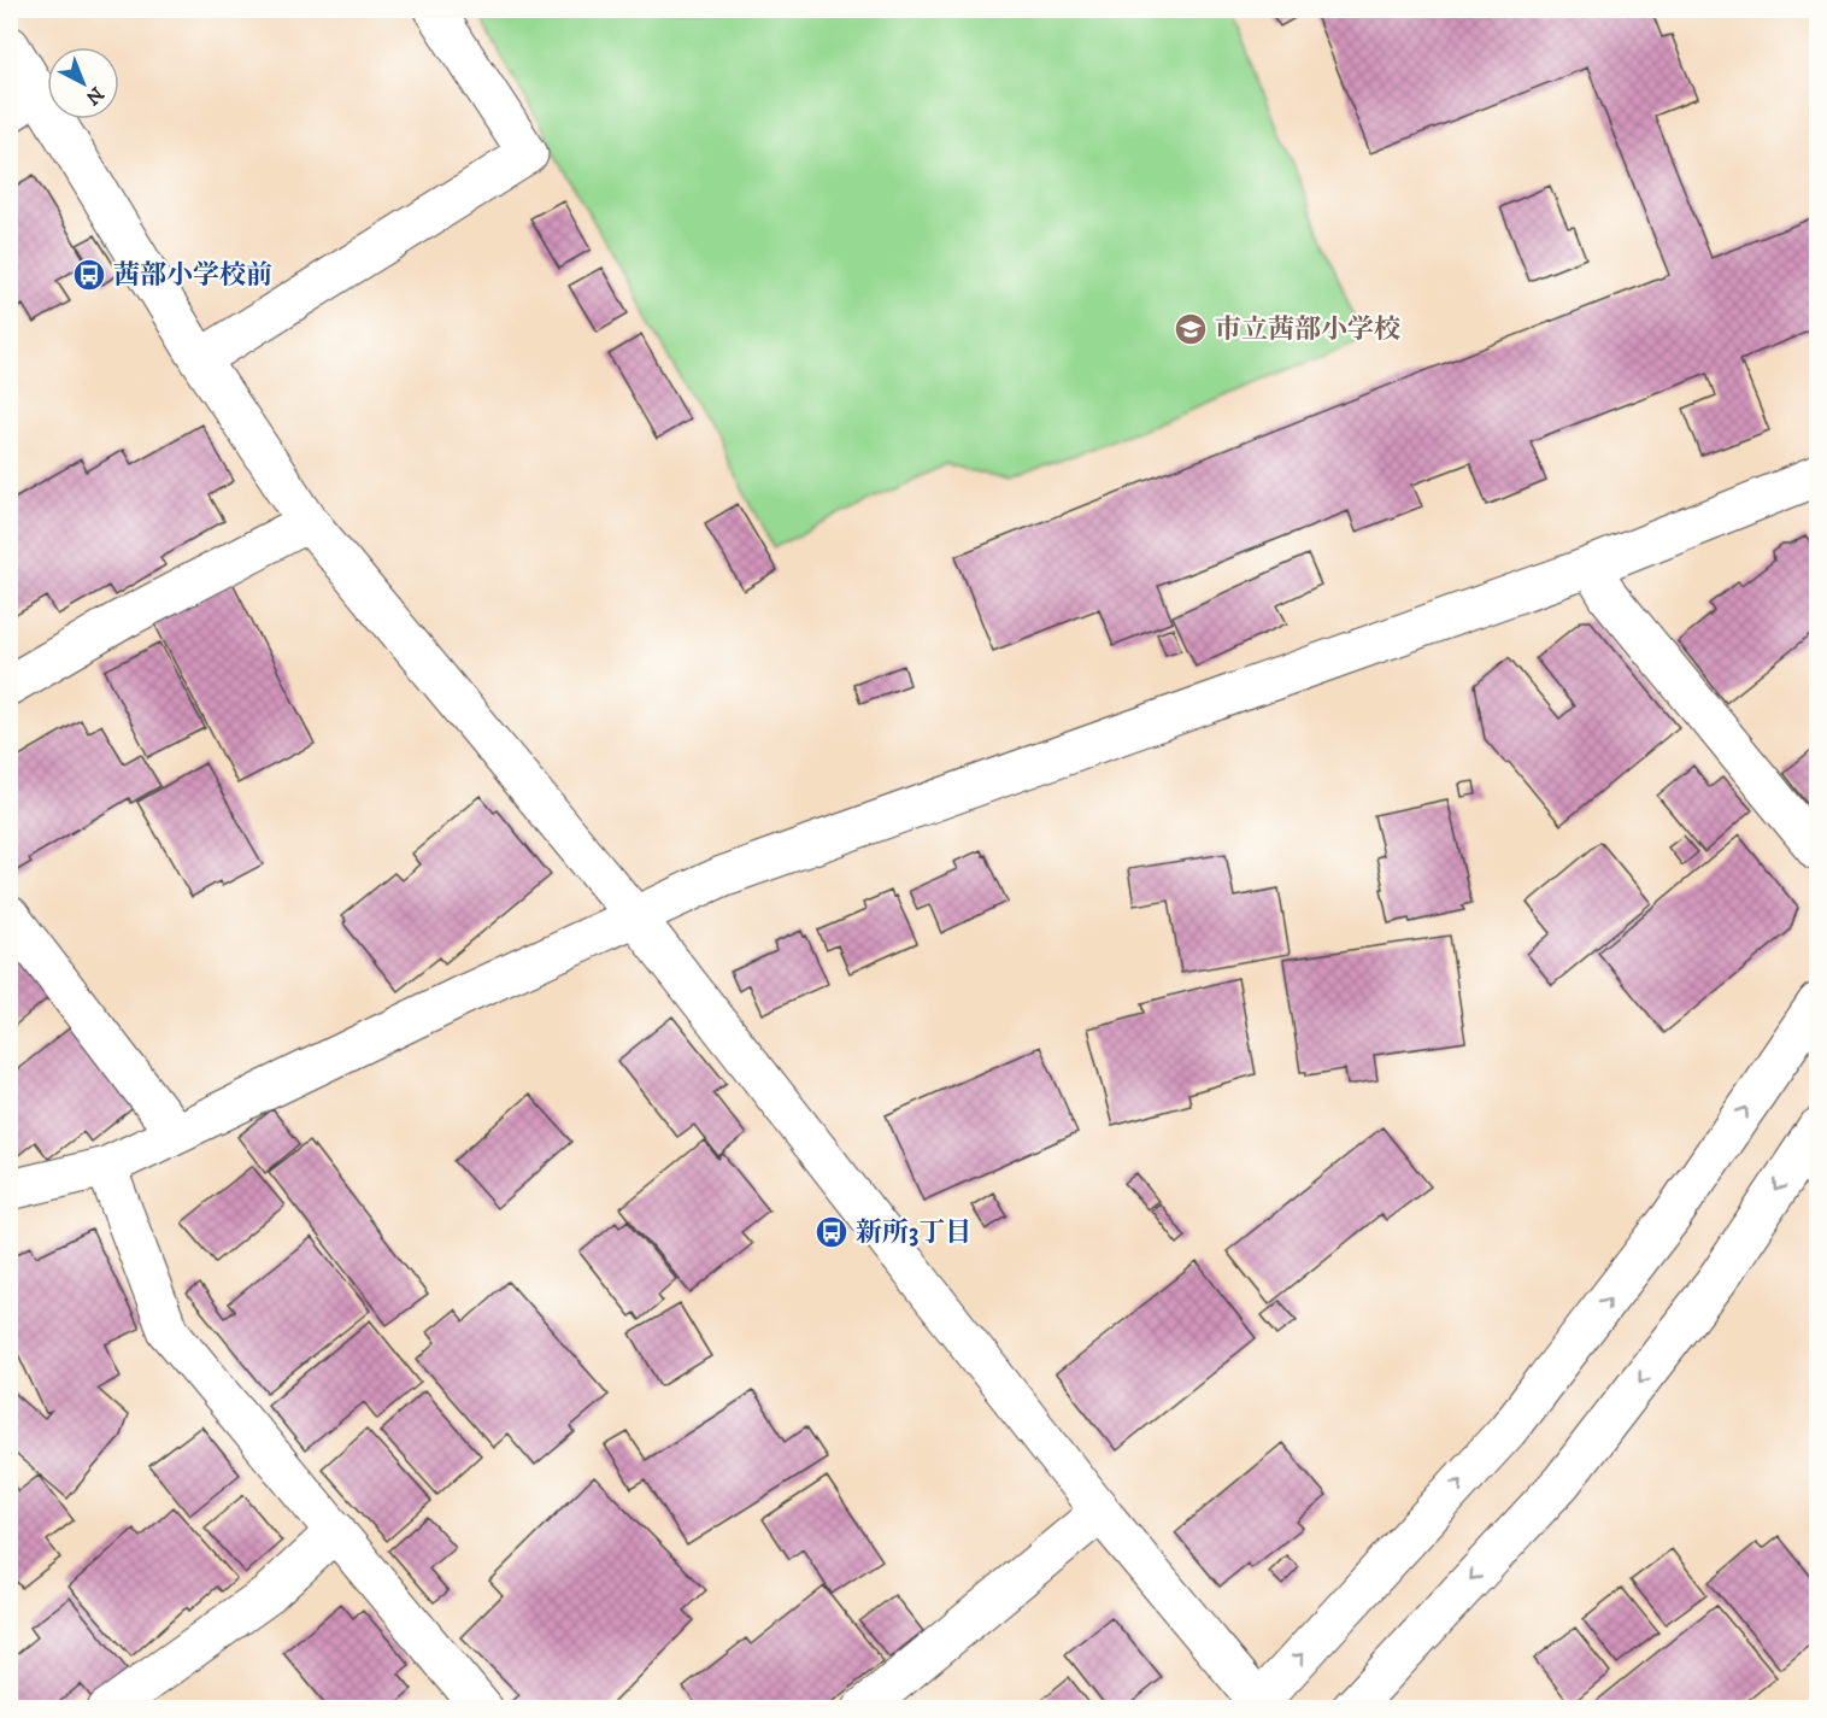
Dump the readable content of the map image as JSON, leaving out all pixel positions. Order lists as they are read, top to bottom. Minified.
{"places":{"bus stop":["茜部小学校前","新所3丁目"],"school or university":["市立茜部小学校"]},"north":"bottom right"}
